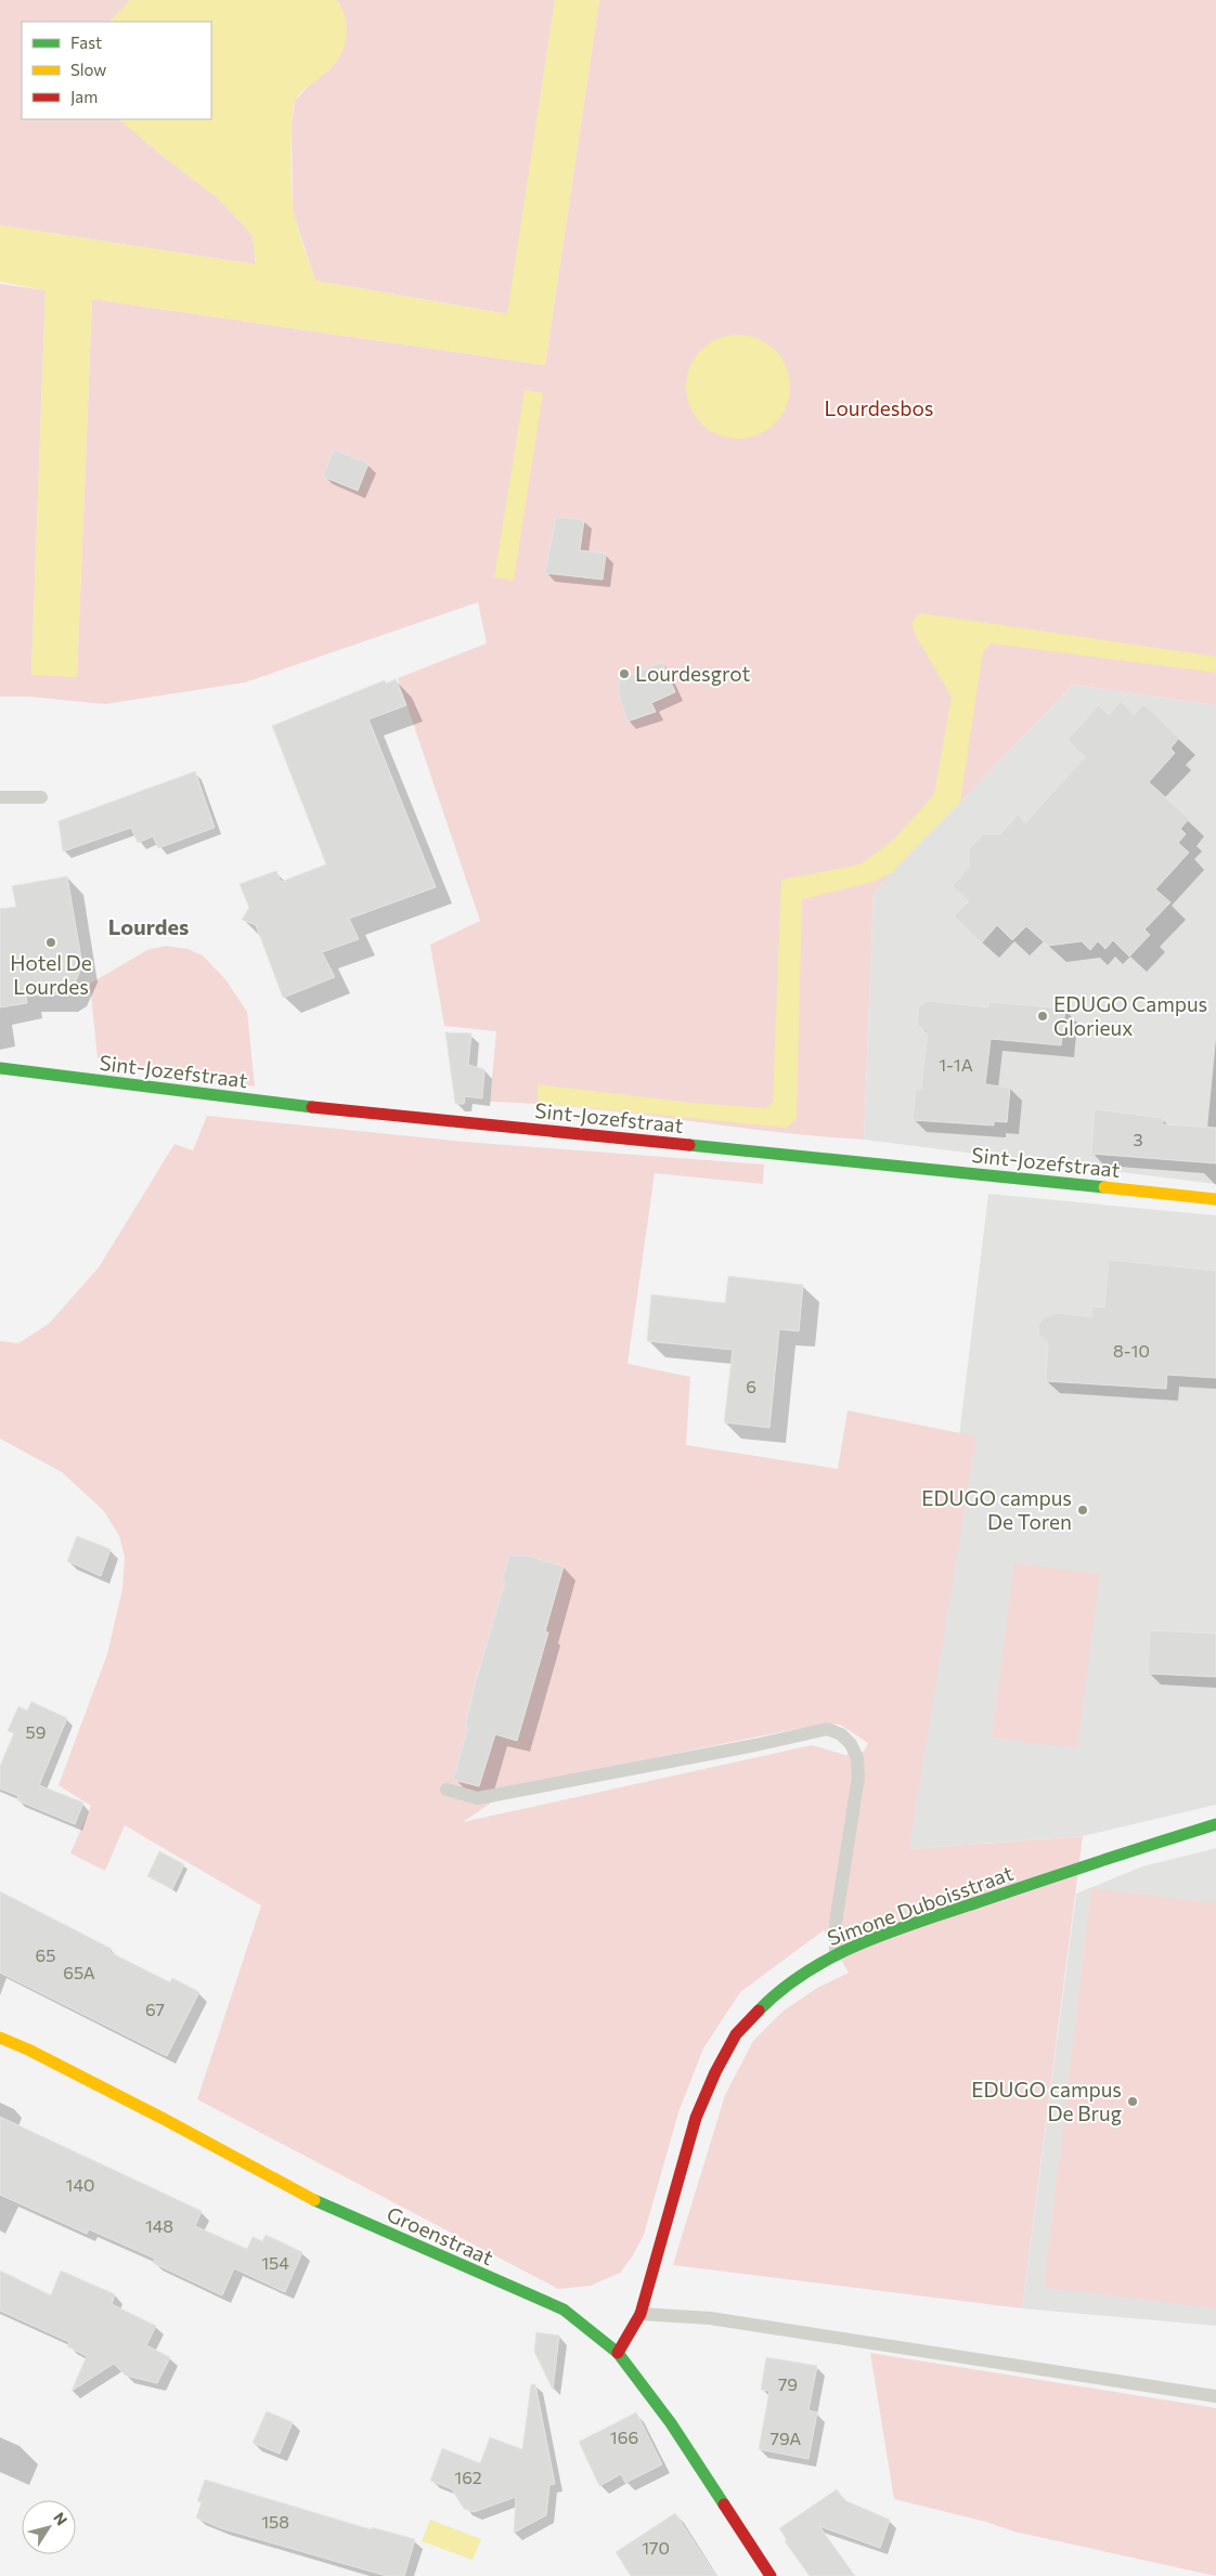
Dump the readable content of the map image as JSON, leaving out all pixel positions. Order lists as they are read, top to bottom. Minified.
{"streets":{"street":["Sint-Jozefstraat","Simone Duboisstraat","Groenstraat"]},"crossings":[["Simone Duboisstraat","Groenstraat"]],"districts":["Lourdes"],"parks":["Lourdesbos"],"places":["Lourdesgrot","Hotel De Lourdes","EDUGO Campus Glorieux","EDUGO campus De Toren","EDUGO campus De Brug"],"house_numbers":["1-1A","3","8-10","6","59","65","65A","67","140","148","154","79","166","79A","162","158","170"],"legend":["Fast","Slow","Jam"],"north":"top right"}
